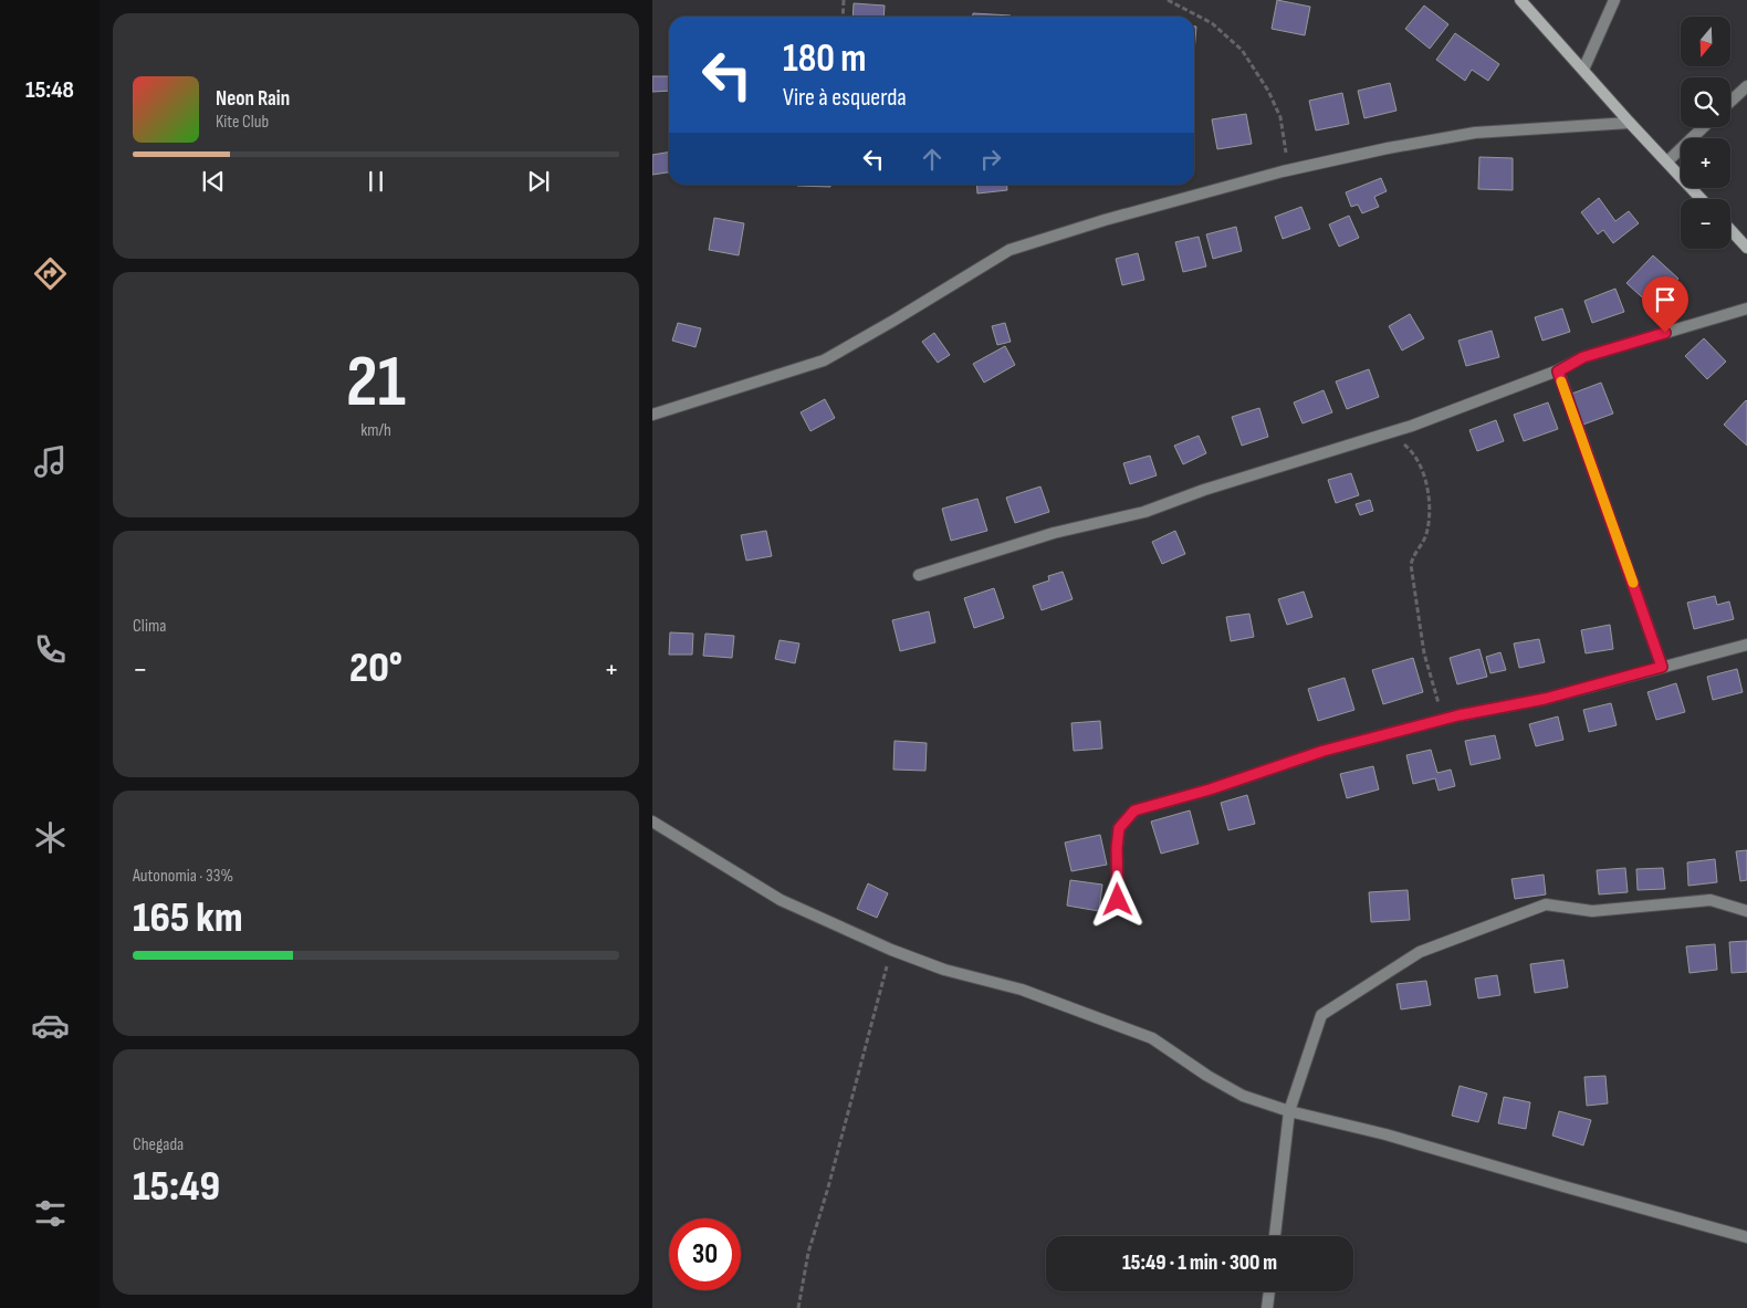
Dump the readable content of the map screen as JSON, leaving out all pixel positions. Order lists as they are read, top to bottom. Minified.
{"north":"bottom","page":{"tabs":"15:48","map_buttons":["+","−"],"turn":["180 m","Vire à esquerda"],"song":["Neon Rain","Kite Club"],"tile":[["21","km/h"],"Clima",["Autonomia · 33%","165 km"],["Chegada","15:49"]],"heat":["−","20°","+"],"limit":"30","trip":"15:49 · 1 min · 300 m"}}
